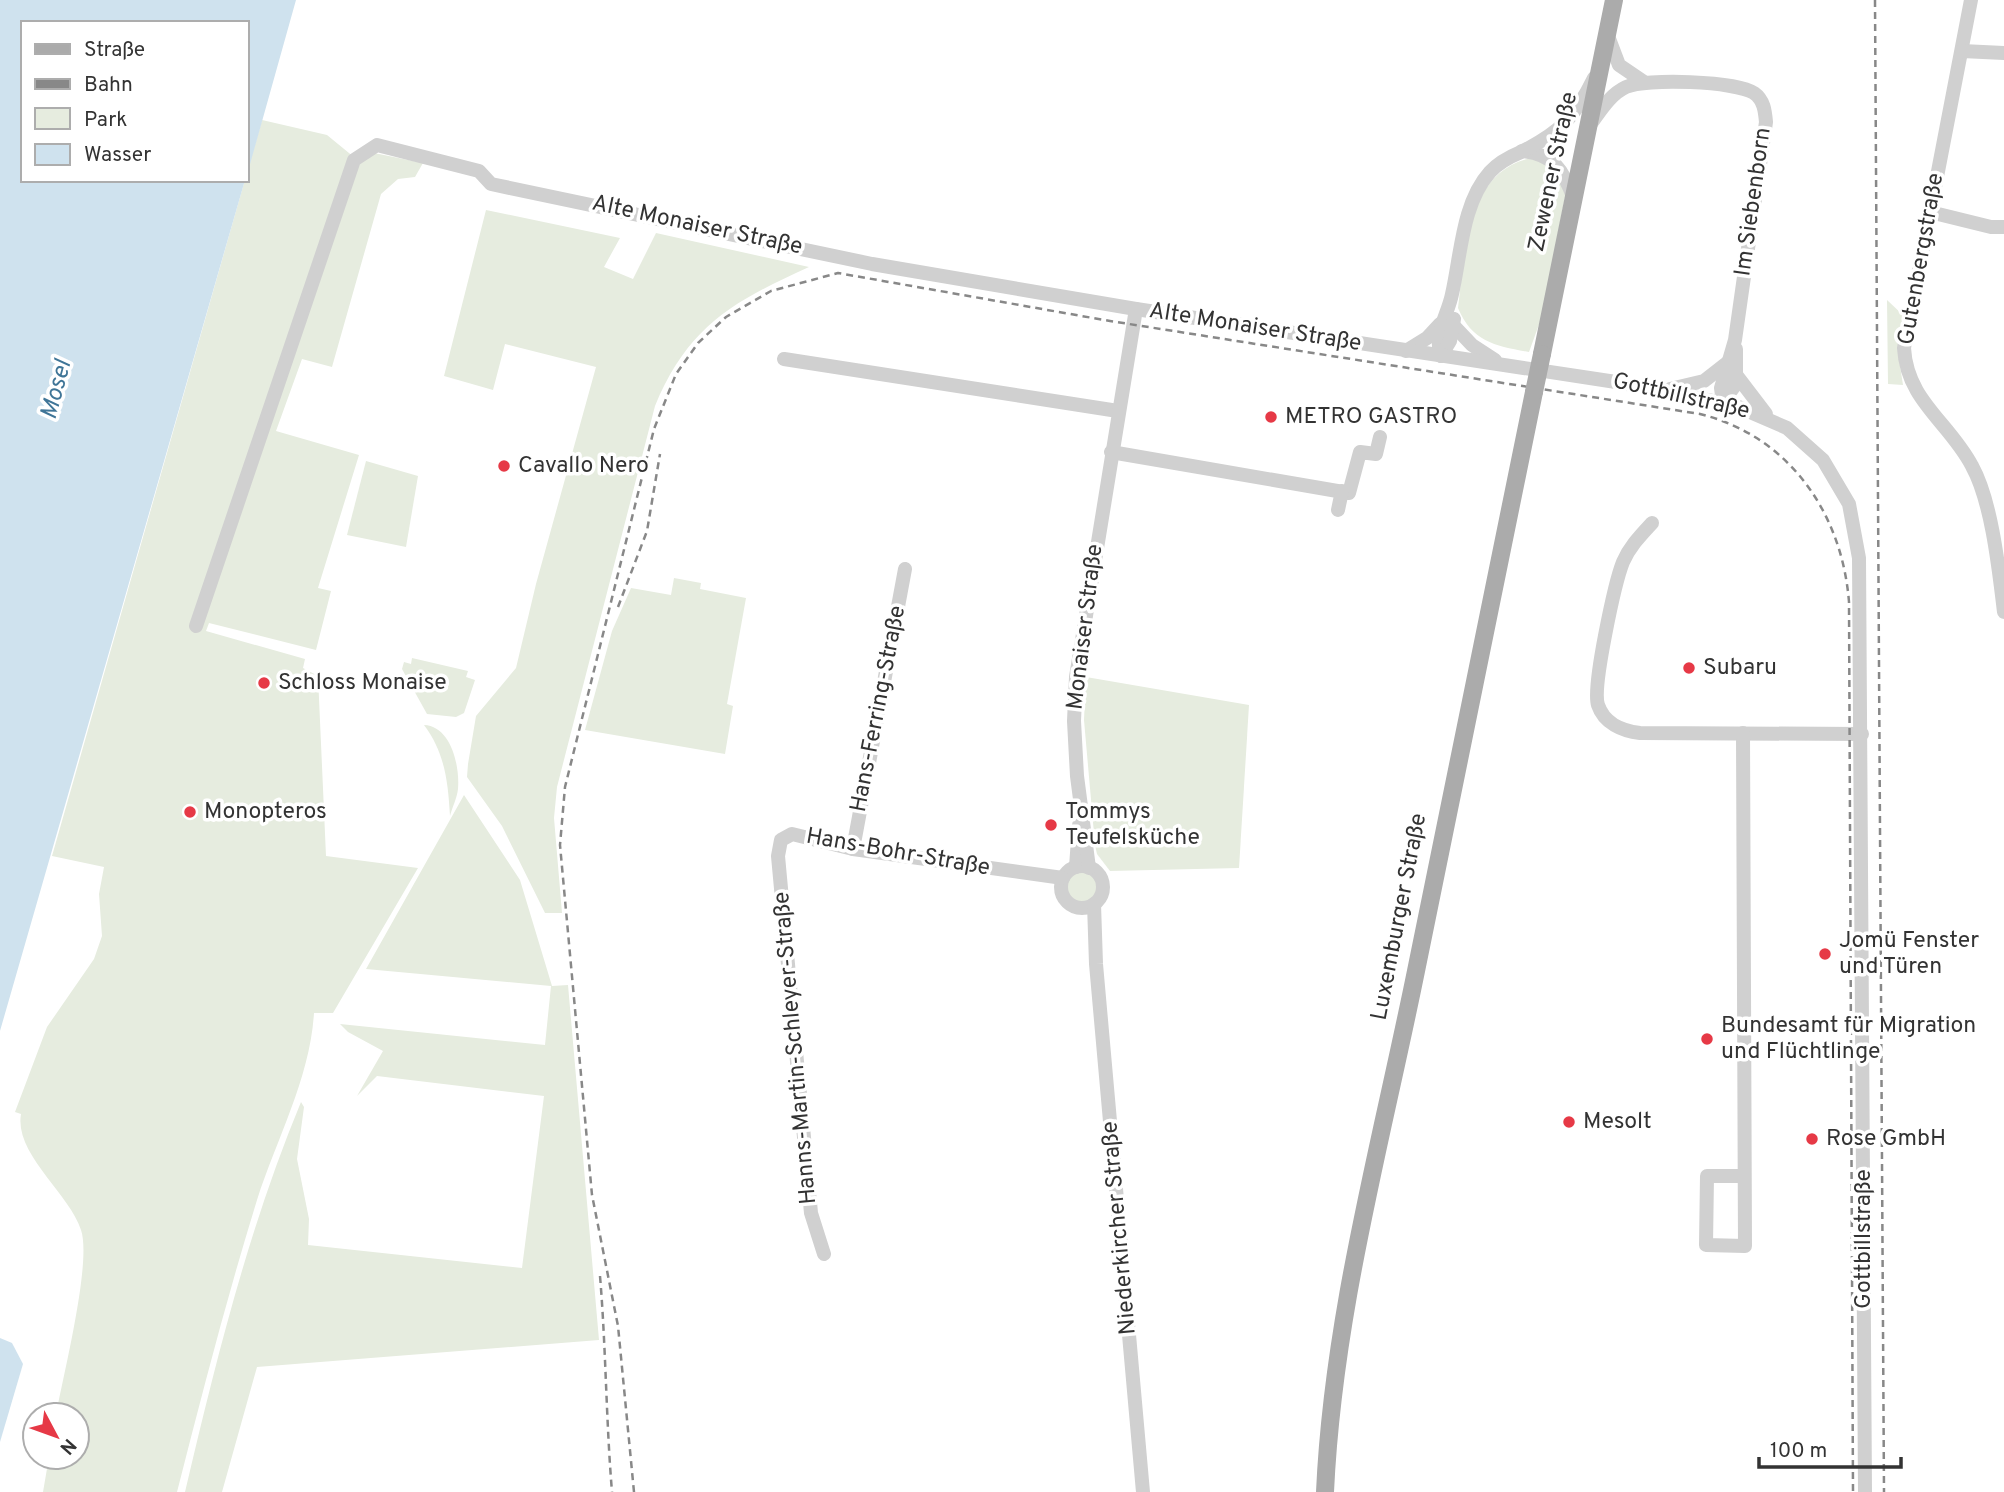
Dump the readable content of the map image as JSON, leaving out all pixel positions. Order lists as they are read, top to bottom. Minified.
{"streets":{"main road":["Zewener Straße","Luxemburger Straße"],"street":["Im Siebenborn","Alte Monaiser Straße","Gutenbergstraße","Gottbillstraße","Monaiser Straße","Hans-Ferring-Straße","Hans-Bohr-Straße","Hanns-Martin-Schleyer-Straße","Niederkircher Straße"]},"crossings":[["Zewener Straße","Im Siebenborn"],["Zewener Straße","Alte Monaiser Straße"],["Zewener Straße","Gottbillstraße"],["Zewener Straße","Luxemburger Straße"],["Im Siebenborn","Gottbillstraße"],["Alte Monaiser Straße","Gottbillstraße"],["Alte Monaiser Straße","Monaiser Straße"],["Alte Monaiser Straße","Luxemburger Straße"],["Gottbillstraße","Luxemburger Straße"],["Monaiser Straße","Hans-Bohr-Straße"],["Monaiser Straße","Niederkircher Straße"],["Hans-Ferring-Straße","Hans-Bohr-Straße"],["Hans-Bohr-Straße","Hanns-Martin-Schleyer-Straße"],["Hans-Bohr-Straße","Niederkircher Straße"]],"water":["Mosel"],"places":["METRO GASTRO","Cavallo Nero","Subaru","Schloss Monaise","Monopteros","Tommys Teufelsküche","Jomü Fenster und Türen","Bundesamt für Migration und Flüchtlinge","Mesolt","Rose GmbH"],"legend":["Straße","Bahn","Park","Wasser"],"scale_bar":"100 m","north":"bottom right"}
